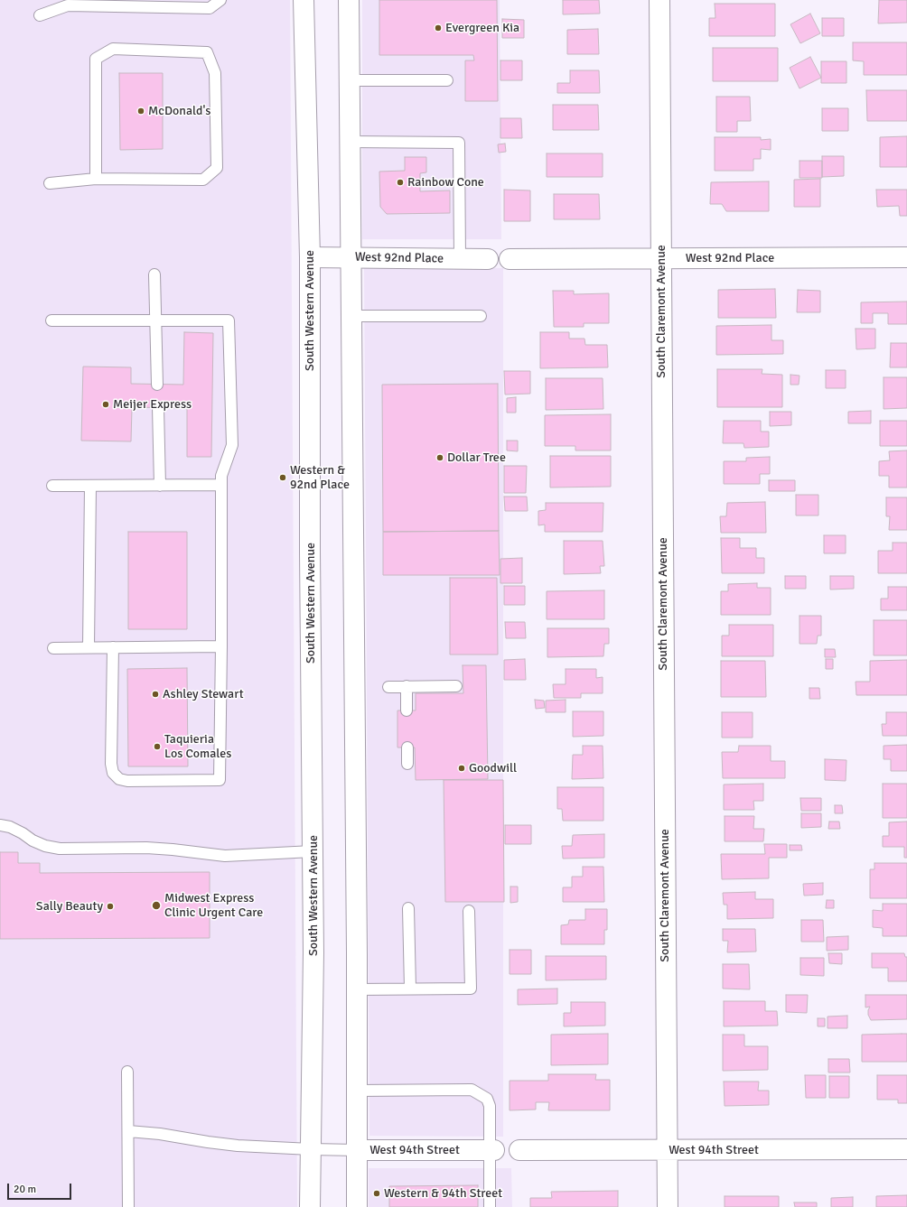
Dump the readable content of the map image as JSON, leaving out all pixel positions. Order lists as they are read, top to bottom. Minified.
{"streets":{"main road":["West 92nd Place","South Western Avenue","South Claremont Avenue","West 94th Street"]},"crossings":[["West 92nd Place","South Western Avenue"],["West 92nd Place","South Claremont Avenue"],["South Claremont Avenue","West 94th Street"]],"places":["Evergreen Kia","McDonald's","Rainbow Cone","Meijer Express","Dollar Tree","Western & 92nd Place","Ashley Stewart","Taquieria Los Comales","Goodwill","Midwest Express Clinic Urgent Care","Sally Beauty","Western & 94th Street"],"scale_bar":"20 m"}
